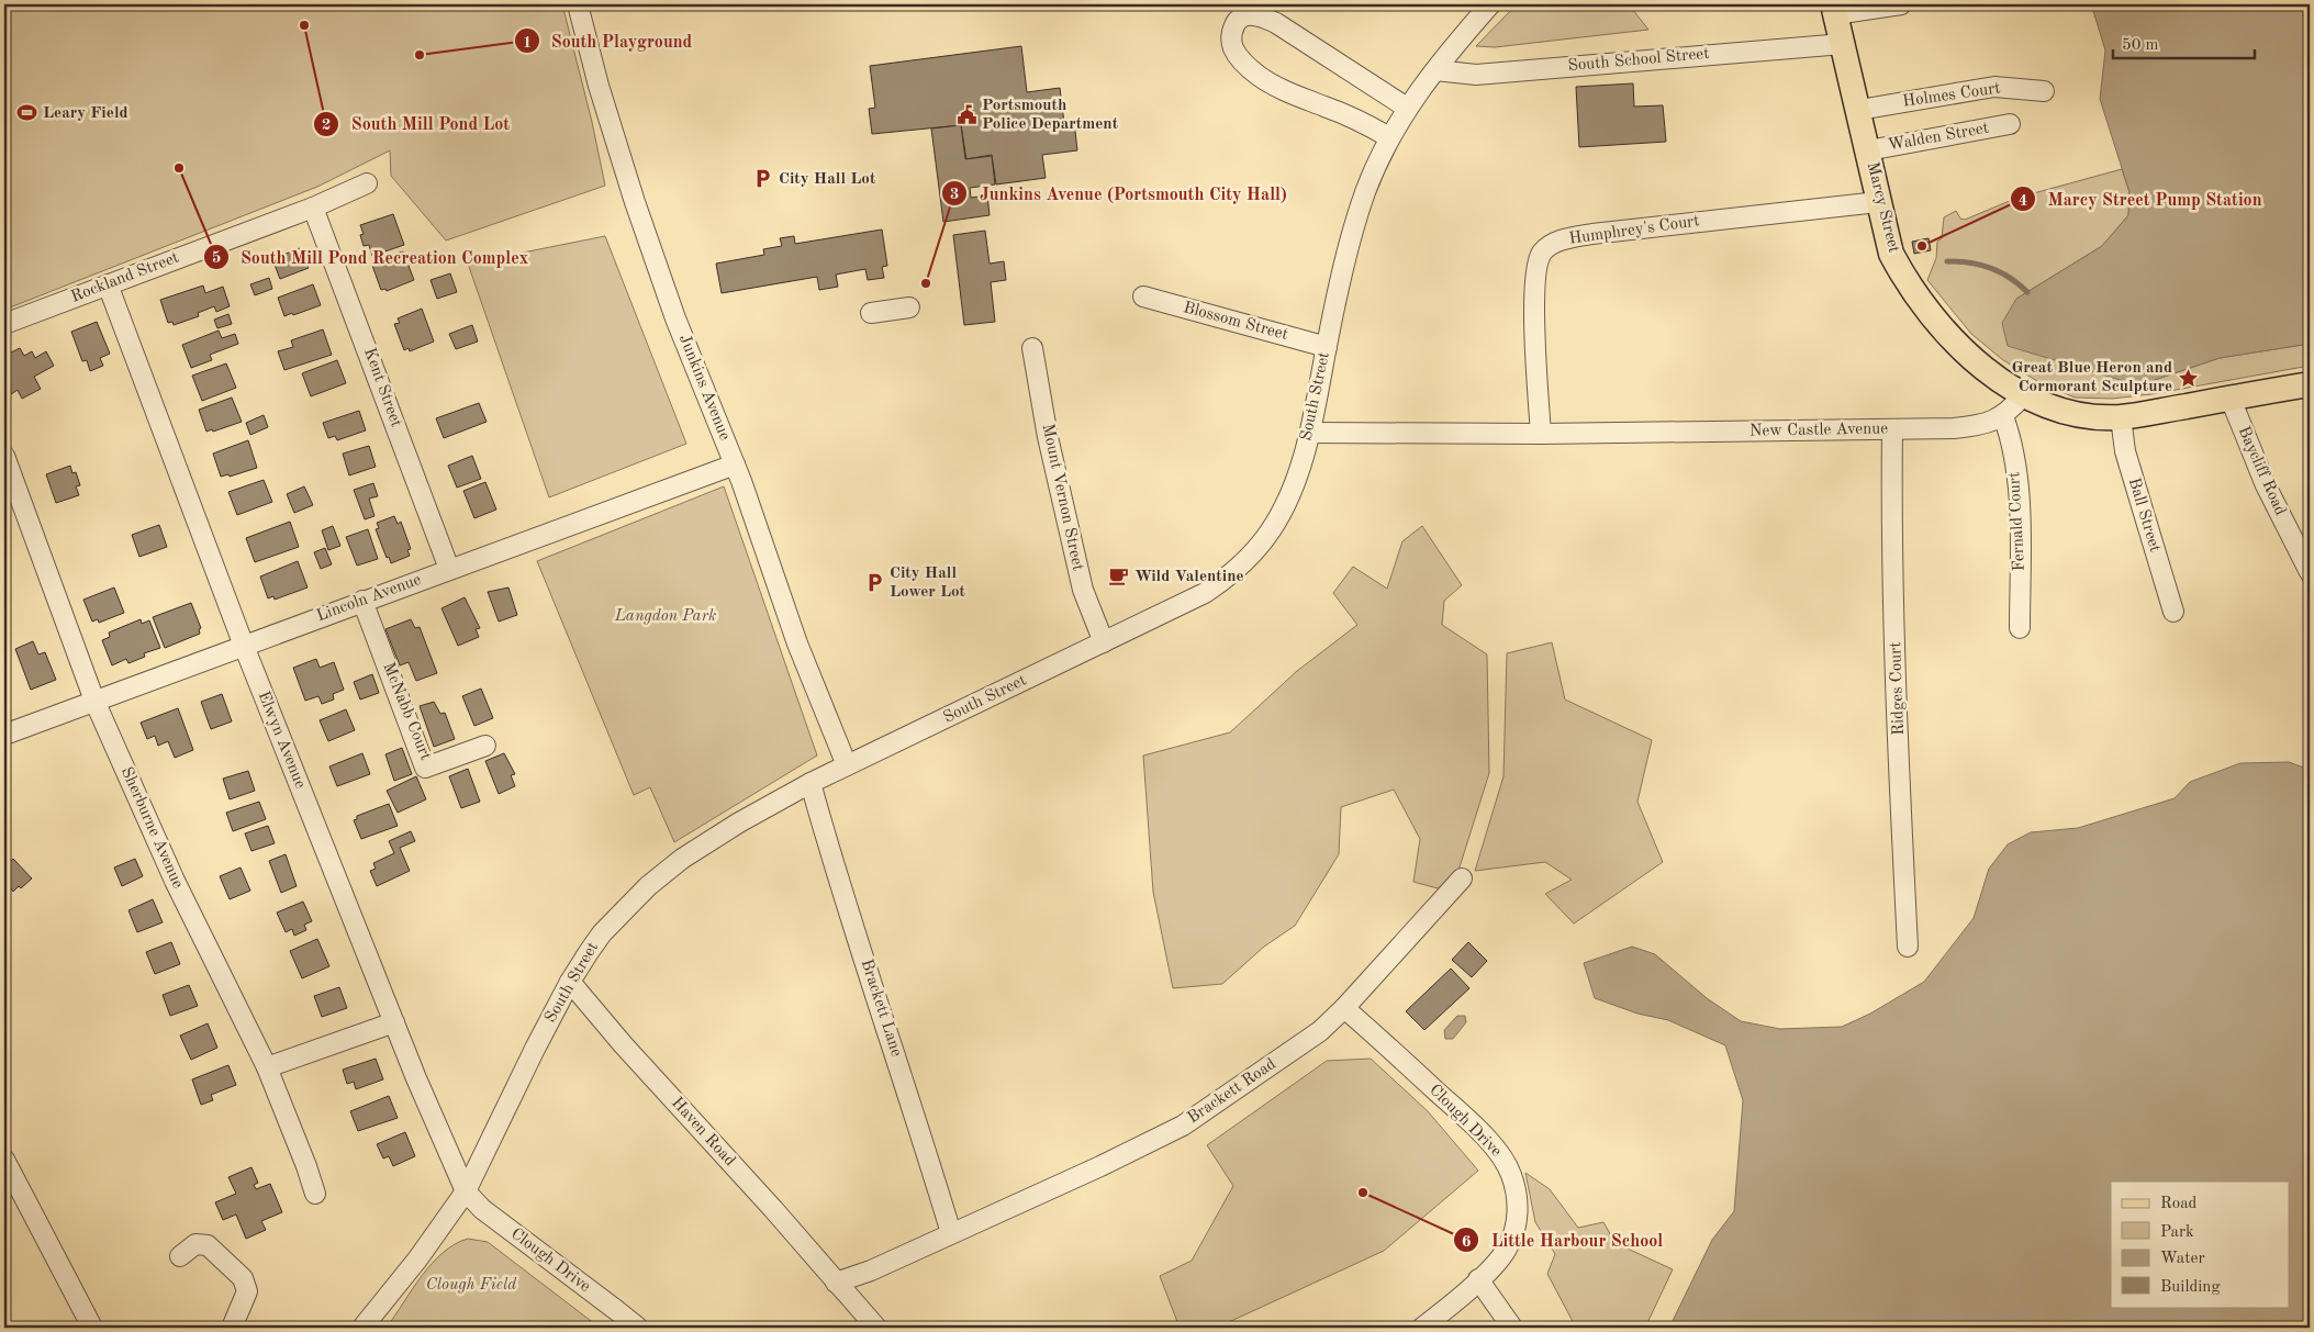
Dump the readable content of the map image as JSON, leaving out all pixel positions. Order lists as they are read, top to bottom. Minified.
{"streets":{"main road":["Marcy Street"],"street":["South School Street","Holmes Court","Walden Street","Humphrey's Court","Rockland Street","Blossom Street","Kent Street","Junkins Avenue","South Street","New Castle Avenue","Baycliff Road","Mount Vernon Street","Ball Street","Fernald Court","Lincoln Avenue","Ridges Court","McNabb Court","Elwyn Avenue","Sherburne Avenue","Brackett Lane","Brackett Road","Clough Drive","Haven Road"]},"crossings":[["South School Street","Marcy Street"],["South School Street","South Street"],["Holmes Court","Marcy Street"],["Walden Street","Marcy Street"],["Marcy Street","Humphrey's Court"],["Marcy Street","New Castle Avenue"],["Humphrey's Court","New Castle Avenue"],["Rockland Street","Kent Street"],["Rockland Street","Elwyn Avenue"],["Blossom Street","South Street"],["Kent Street","Lincoln Avenue"],["Junkins Avenue","South Street"],["Junkins Avenue","Lincoln Avenue"],["South Street","New Castle Avenue"],["South Street","Mount Vernon Street"],["South Street","Elwyn Avenue"],["South Street","Brackett Lane"],["South Street","Clough Drive"],["South Street","Haven Road"],["New Castle Avenue","Fernald Court"],["New Castle Avenue","Ridges Court"],["Lincoln Avenue","McNabb Court"],["Lincoln Avenue","Elwyn Avenue"],["Lincoln Avenue","Sherburne Avenue"],["Elwyn Avenue","Clough Drive"],["Brackett Lane","Brackett Road"],["Brackett Road","Clough Drive"]],"parks":["Langdon Park","Clough Field"],"places":{"other":["South Mill Pond Lot","South Playground","South Mill Pond Recreation Complex","Marcy Street Pump Station","Junkins Avenue (Portsmouth City Hall)","Little Harbour School"],"sports":["Leary Field"],"public building":["Portsmouth Police Department"],"parking":["City Hall Lot","City Hall Lower Lot"],"place":["Great Blue Heron and Cormorant Sculpture"],"cafe":["Wild Valentine"]},"legend":["Road","Park","Water","Building"],"scale_bar":"50 m"}
